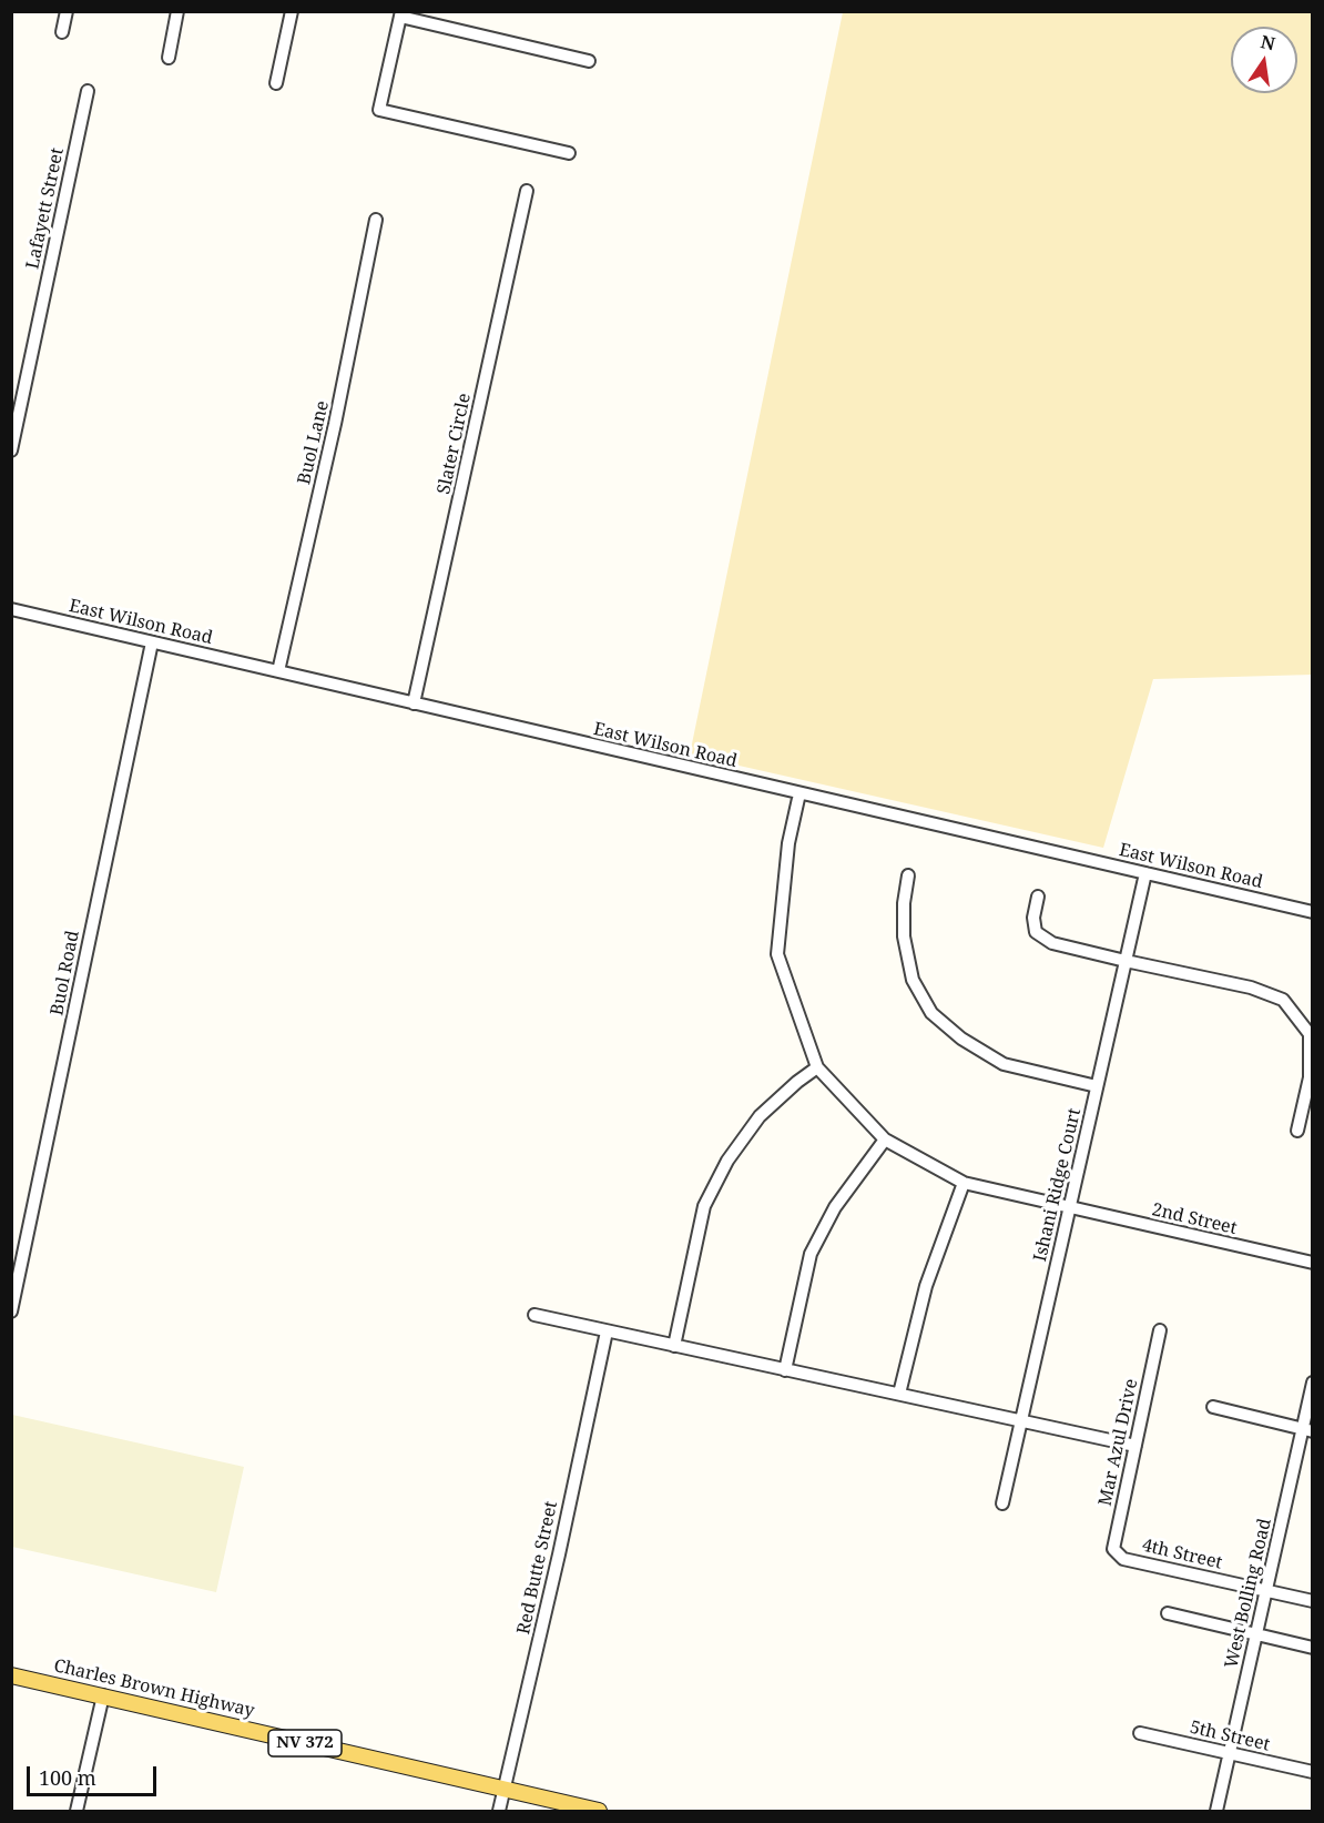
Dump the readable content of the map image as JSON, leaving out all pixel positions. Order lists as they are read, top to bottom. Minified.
{"streets":{"main road":["Charles Brown Highway","NV 372"],"street":["Lafayett Street","Buol Lane","Slater Circle","East Wilson Road","Buol Road","Ishani Ridge Court","2nd Street","Mar Azul Drive","4th Street","Red Butte Street","West Bolling Road","5th Street"]},"crossings":[["Buol Lane","East Wilson Road"],["Slater Circle","East Wilson Road"],["East Wilson Road","Buol Road"],["East Wilson Road","Ishani Ridge Court"],["Ishani Ridge Court","2nd Street"],["Mar Azul Drive","4th Street"],["4th Street","West Bolling Road"],["Red Butte Street","Charles Brown Highway"],["West Bolling Road","5th Street"]],"scale_bar":"100 m","north":"top"}
